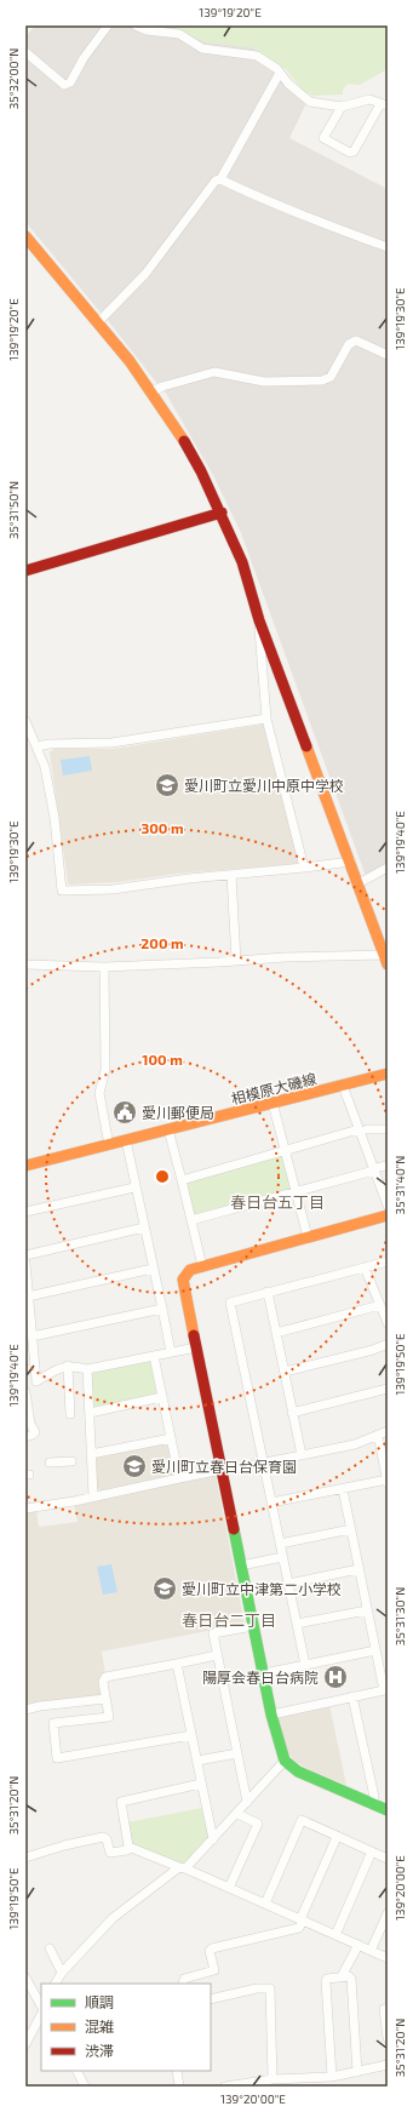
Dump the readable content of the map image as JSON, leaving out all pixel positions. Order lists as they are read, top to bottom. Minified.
{"streets":{"street":["相模原大磯線"]},"districts":["春日台五丁目","春日台二丁目"],"places":{"school or university":["愛川町立愛川中原中学校","愛川町立春日台保育園","愛川町立中津第二小学校"],"public building":["愛川郵便局"],"hospital":["陽厚会春日台病院"]},"legend":["順調","混雑","渋滞"],"coordinates":["139°19'20\"E","35°32'00\"N","139°19'30\"E","35°31'50\"N","139°19'40\"E","35°31'40\"N","139°19'50\"E","35°31'30\"N","35°31'20\"N","139°20'00\"E"],"rings":["300 m","200 m","100 m"]}
